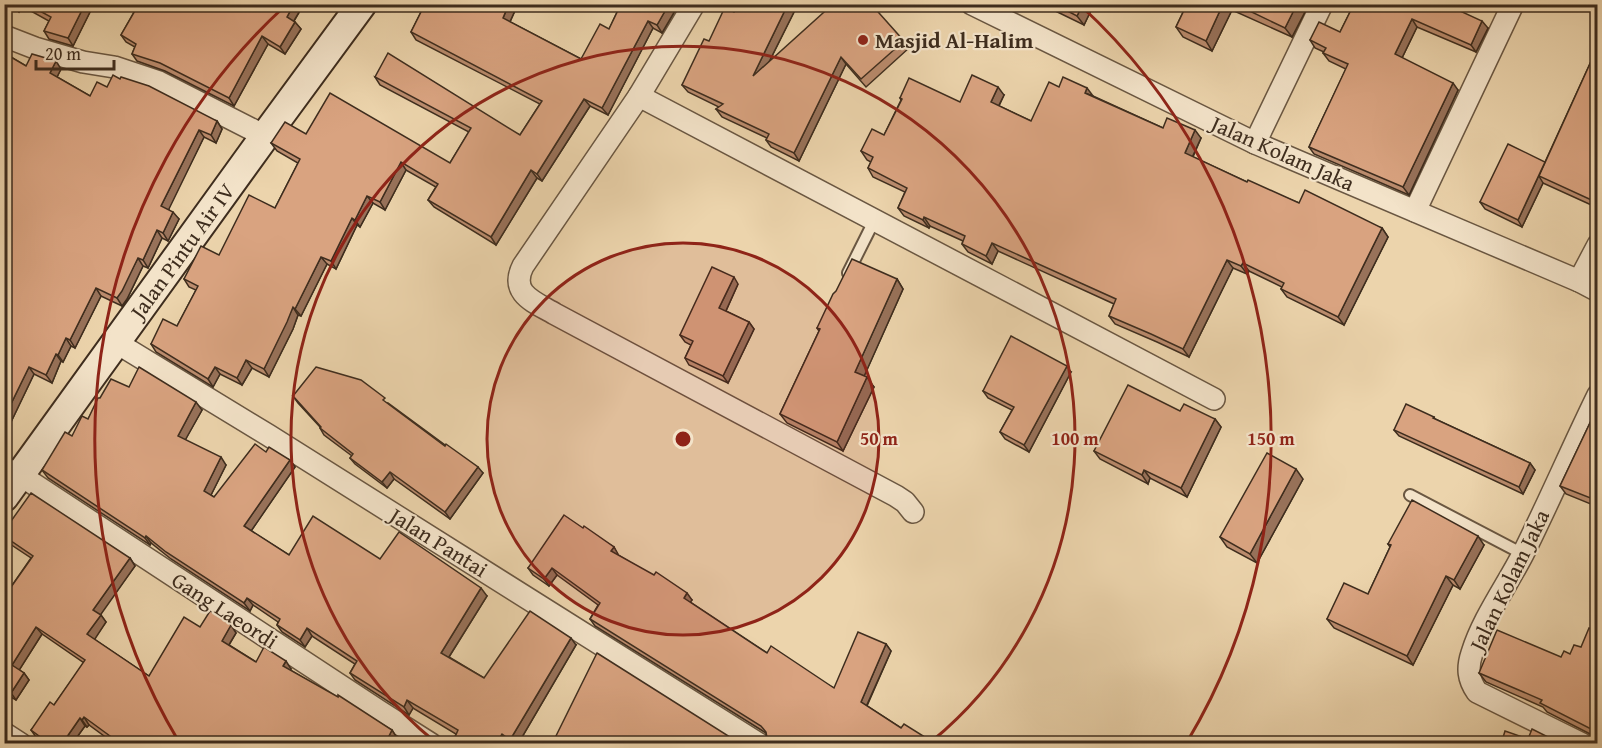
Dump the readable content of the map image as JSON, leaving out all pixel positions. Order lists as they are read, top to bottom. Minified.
{"streets":{"main road":["Jalan Pintu Air IV"],"street":["Jalan Kolam Jaka","Jalan Pantai","Gang Laeordi"]},"crossings":[["Jalan Pintu Air IV","Jalan Pantai"],["Jalan Pintu Air IV","Gang Laeordi"]],"places":["Masjid Al-Halim"],"scale_bar":"20 m","rings":["50 m","100 m","150 m"]}
